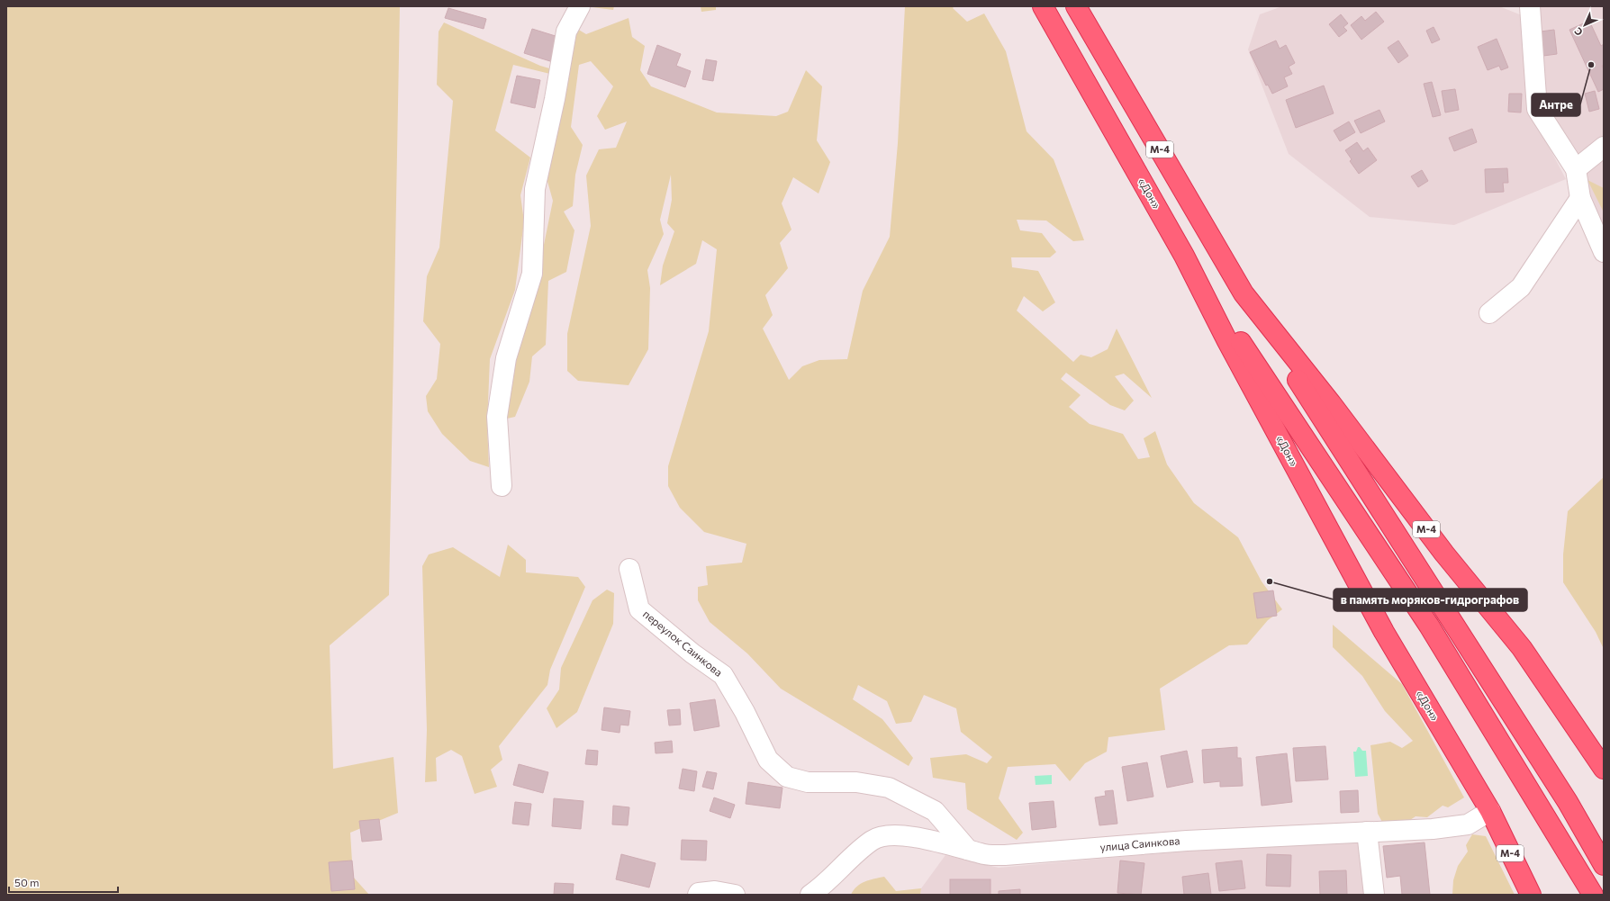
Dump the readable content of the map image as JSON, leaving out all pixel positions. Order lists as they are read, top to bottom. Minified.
{"streets":{"highway":["М-4","«Дон»"],"street":["переулок Саинкова","улица Саинкова"]},"crossings":[["«Дон»","улица Саинкова"],["переулок Саинкова","улица Саинкова"]],"places":["Антре","в память моряков-гидрографов"],"scale_bar":"50 m","north":"bottom left"}
